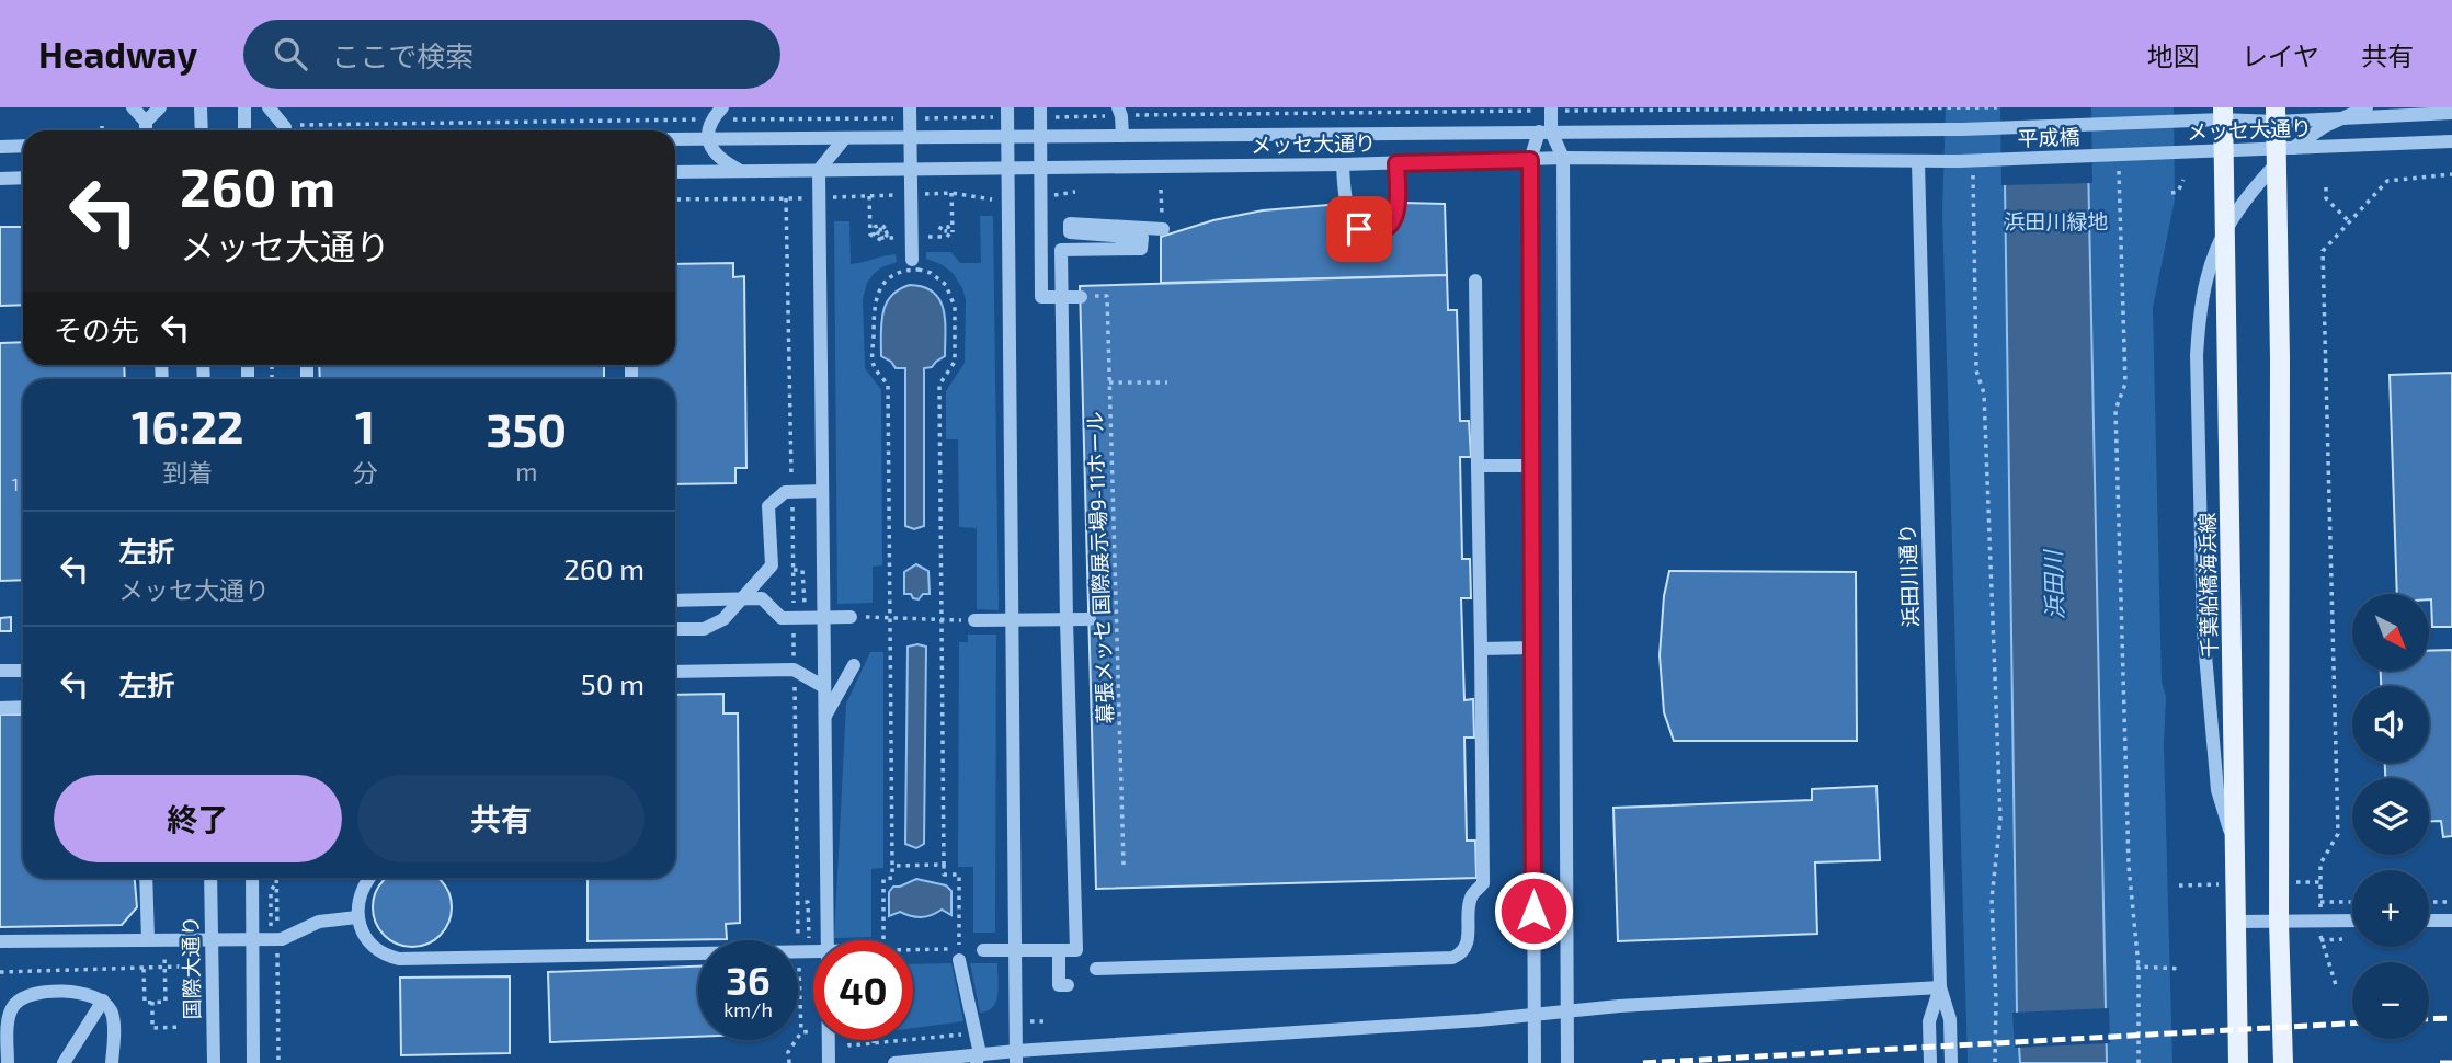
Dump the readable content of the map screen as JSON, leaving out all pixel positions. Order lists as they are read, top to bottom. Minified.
{"streets":{"main road":["千葉船橋海浜線"],"street":["メッセ大通り","平成橋","浜田川通り","国際大通り"],"path":["幕張メッセ 国際展示場9-11ホール"]},"crossings":[["メッセ大通り","平成橋"],["メッセ大通り","浜田川通り"],["メッセ大通り","千葉船橋海浜線"]],"water":["浜田川"],"parks":["浜田川緑地"],"house_numbers":["1"],"north":"bottom right","page":{"header":"Headway","search":"ここで検索","nav":["地図","レイヤ","共有"],"turn":["260 m","メッセ大通り"],"then":"その先","eta":["16:22","到着","1","分","350","m"],"list":[{"name":"左折","note":"メッセ大通り","value":"260 m"},{"name":"左折","value":"50 m"}],"map_buttons":["+","−"],"buttons":["終了","共有"],"speed":"36 km/h","limit":"40"}}
